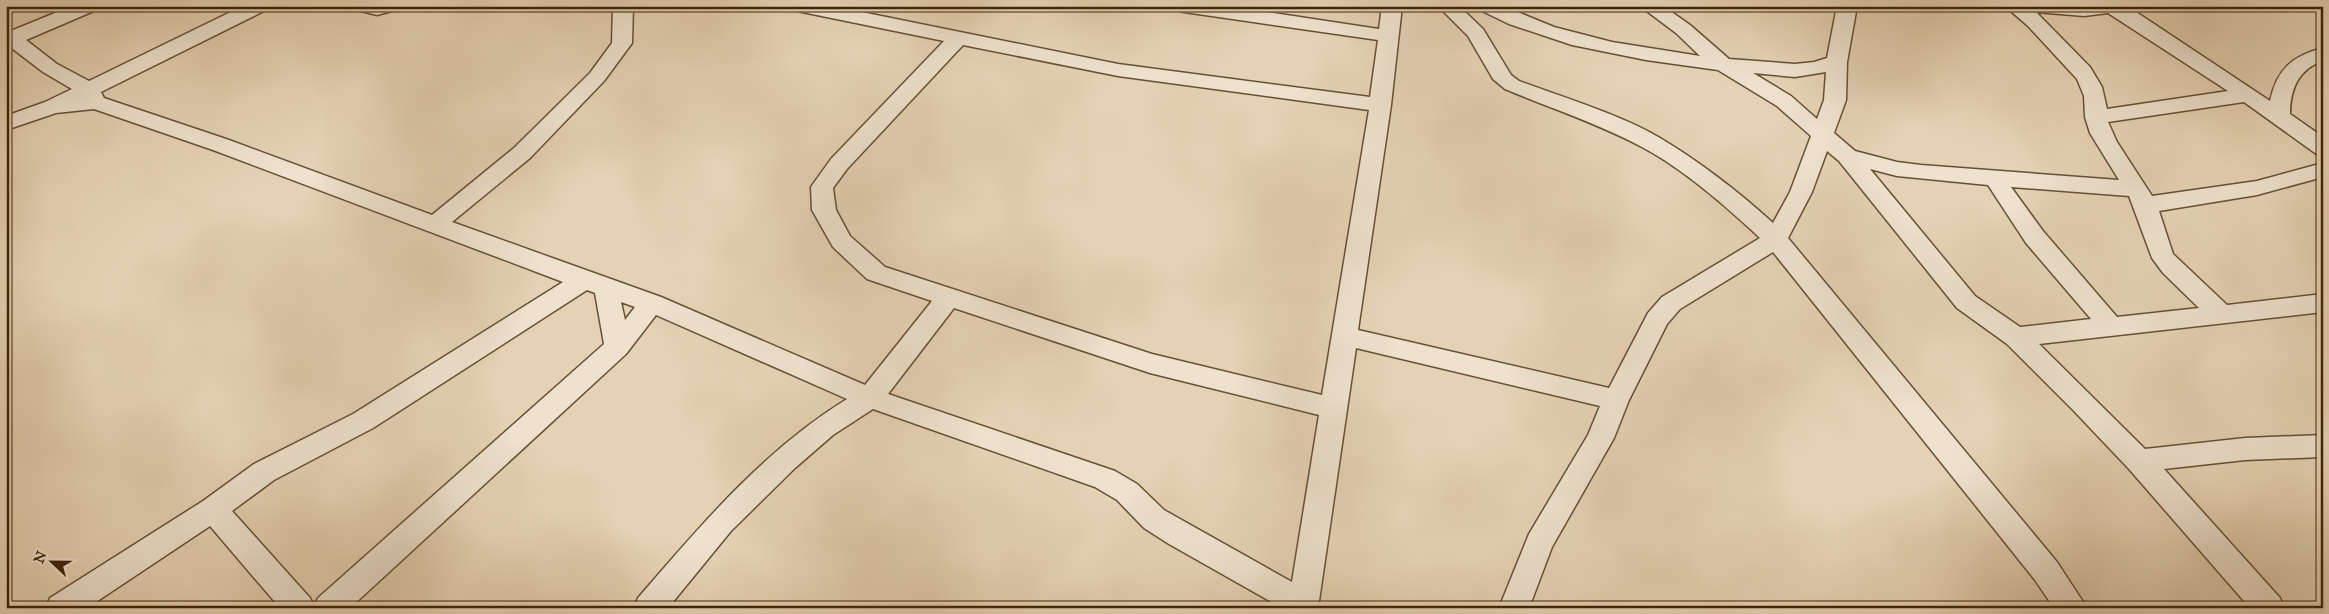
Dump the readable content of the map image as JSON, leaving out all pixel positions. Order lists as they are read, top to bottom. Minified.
{"north":"left"}
